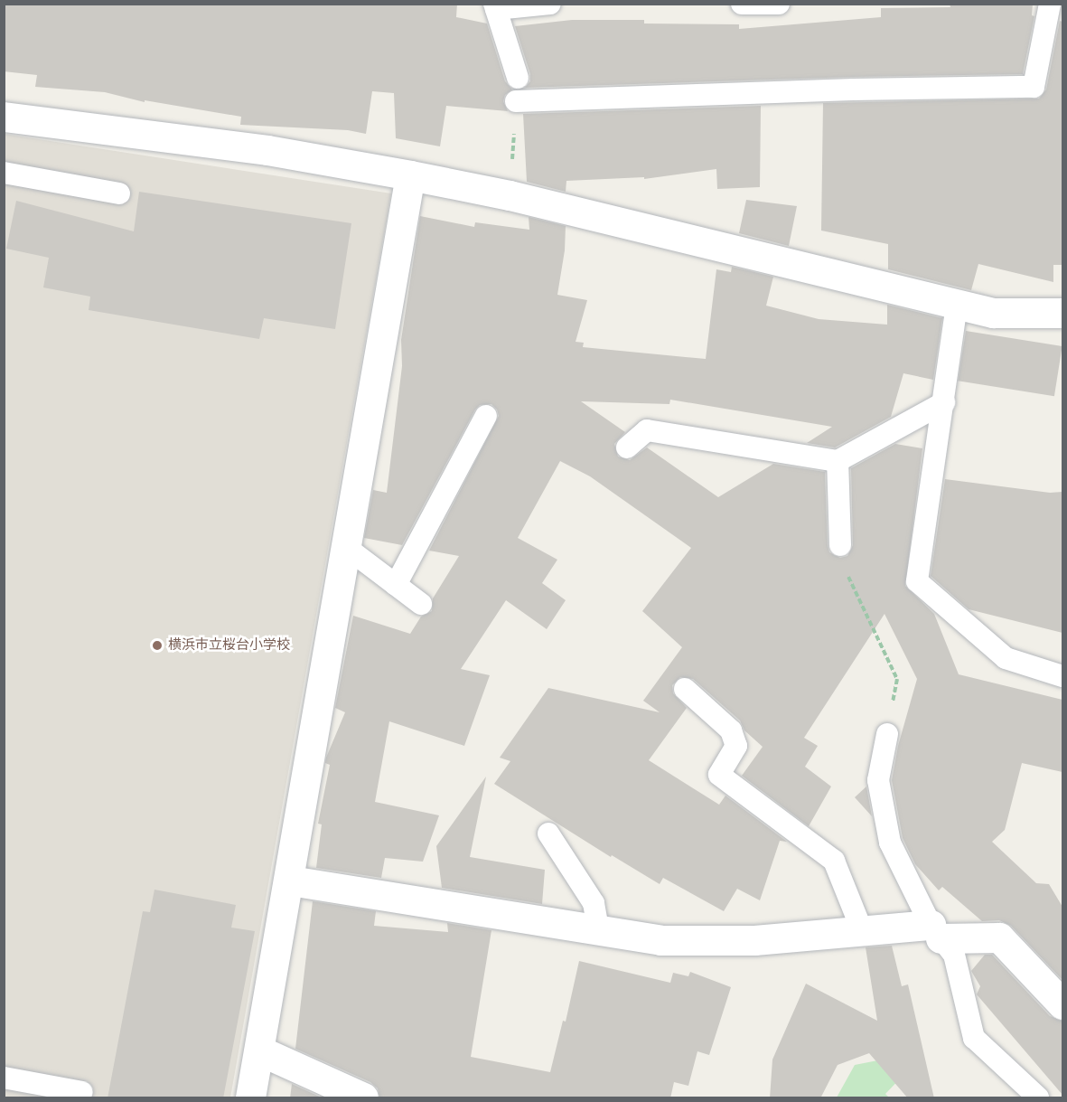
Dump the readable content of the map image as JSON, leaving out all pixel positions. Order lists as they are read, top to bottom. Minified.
{"places":["横浜市立桜台小学校"]}
